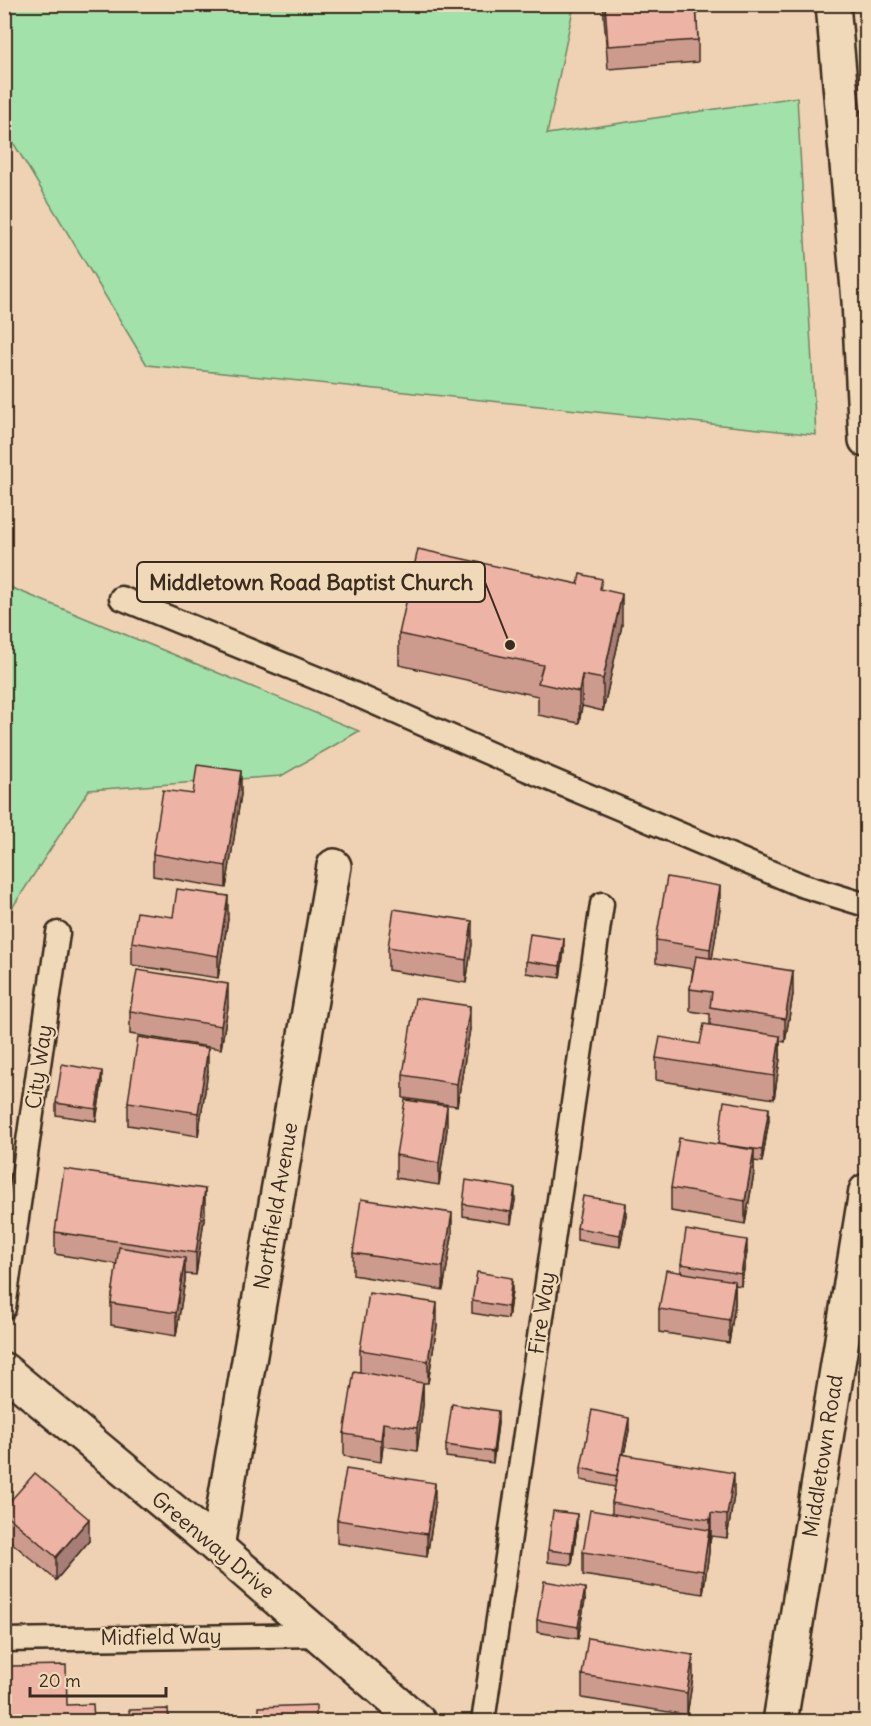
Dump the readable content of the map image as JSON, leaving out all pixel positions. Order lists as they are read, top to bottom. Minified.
{"streets":{"street":["Northfield Avenue","Middletown Road","Greenway Drive"],"lane":["City Way","Fire Way","Midfield Way"]},"crossings":[["Northfield Avenue","Greenway Drive"],["Greenway Drive","Midfield Way"]],"places":["Middletown Road Baptist Church"],"scale_bar":"20 m"}
